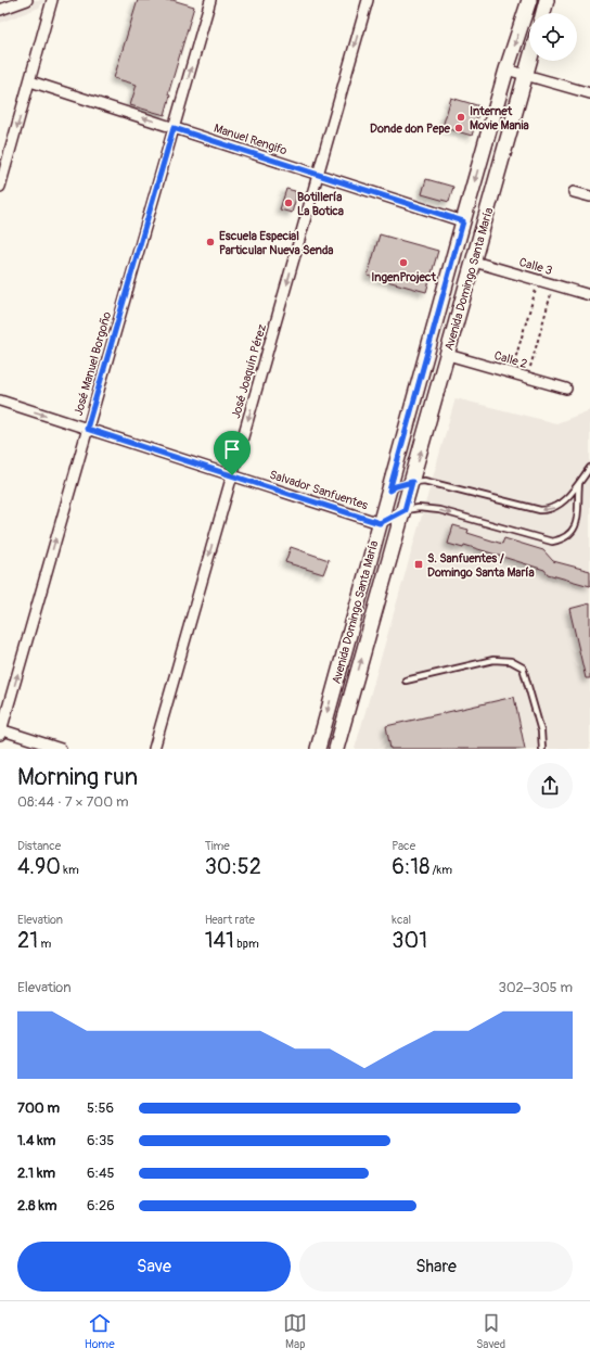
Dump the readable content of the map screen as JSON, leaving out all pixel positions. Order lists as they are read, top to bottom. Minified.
{"streets":{"main road":["Avenida Domingo Santa María"],"street":["Manuel Rengifo","Calle 3","Calle 2","José Manuel Borgoño","José Joaquín Pérez","Salvador Sanfuentes"]},"crossings":[["Manuel Rengifo","Avenida Domingo Santa María"],["Manuel Rengifo","José Manuel Borgoño"],["Manuel Rengifo","José Joaquín Pérez"],["Calle 3","Avenida Domingo Santa María"],["Avenida Domingo Santa María","Calle 2"],["Avenida Domingo Santa María","Salvador Sanfuentes"],["José Manuel Borgoño","Salvador Sanfuentes"],["José Joaquín Pérez","Salvador Sanfuentes"]],"one_way":["José Manuel Borgoño","José Joaquín Pérez"],"places":{"other":["Internet Movie Mania","Donde don Pepe","Botillería La Botica","Escuela Especial Particular Nueva Senda","IngenProject"],"transit":["S. Sanfuentes / Domingo Santa María"]},"page":{"heading":["Morning run","08:44 · 7 × 700 m"],"stats":[["Distance","4.90 km"],["Time","30:52"],["Pace","6:18 /km"],["Elevation","21 m"],["Heart rate","141 bpm"],["kcal","301"]],"chart":["Elevation","302–305 m"],"list":[{"name":"700 m","note":"5:56"},{"name":"1.4 km","note":"6:35"},{"name":"2.1 km","note":"6:45"},{"name":"2.8 km","note":"6:26"}],"buttons":["Save","Share"],"tabs":["Home","Map","Saved"]}}
